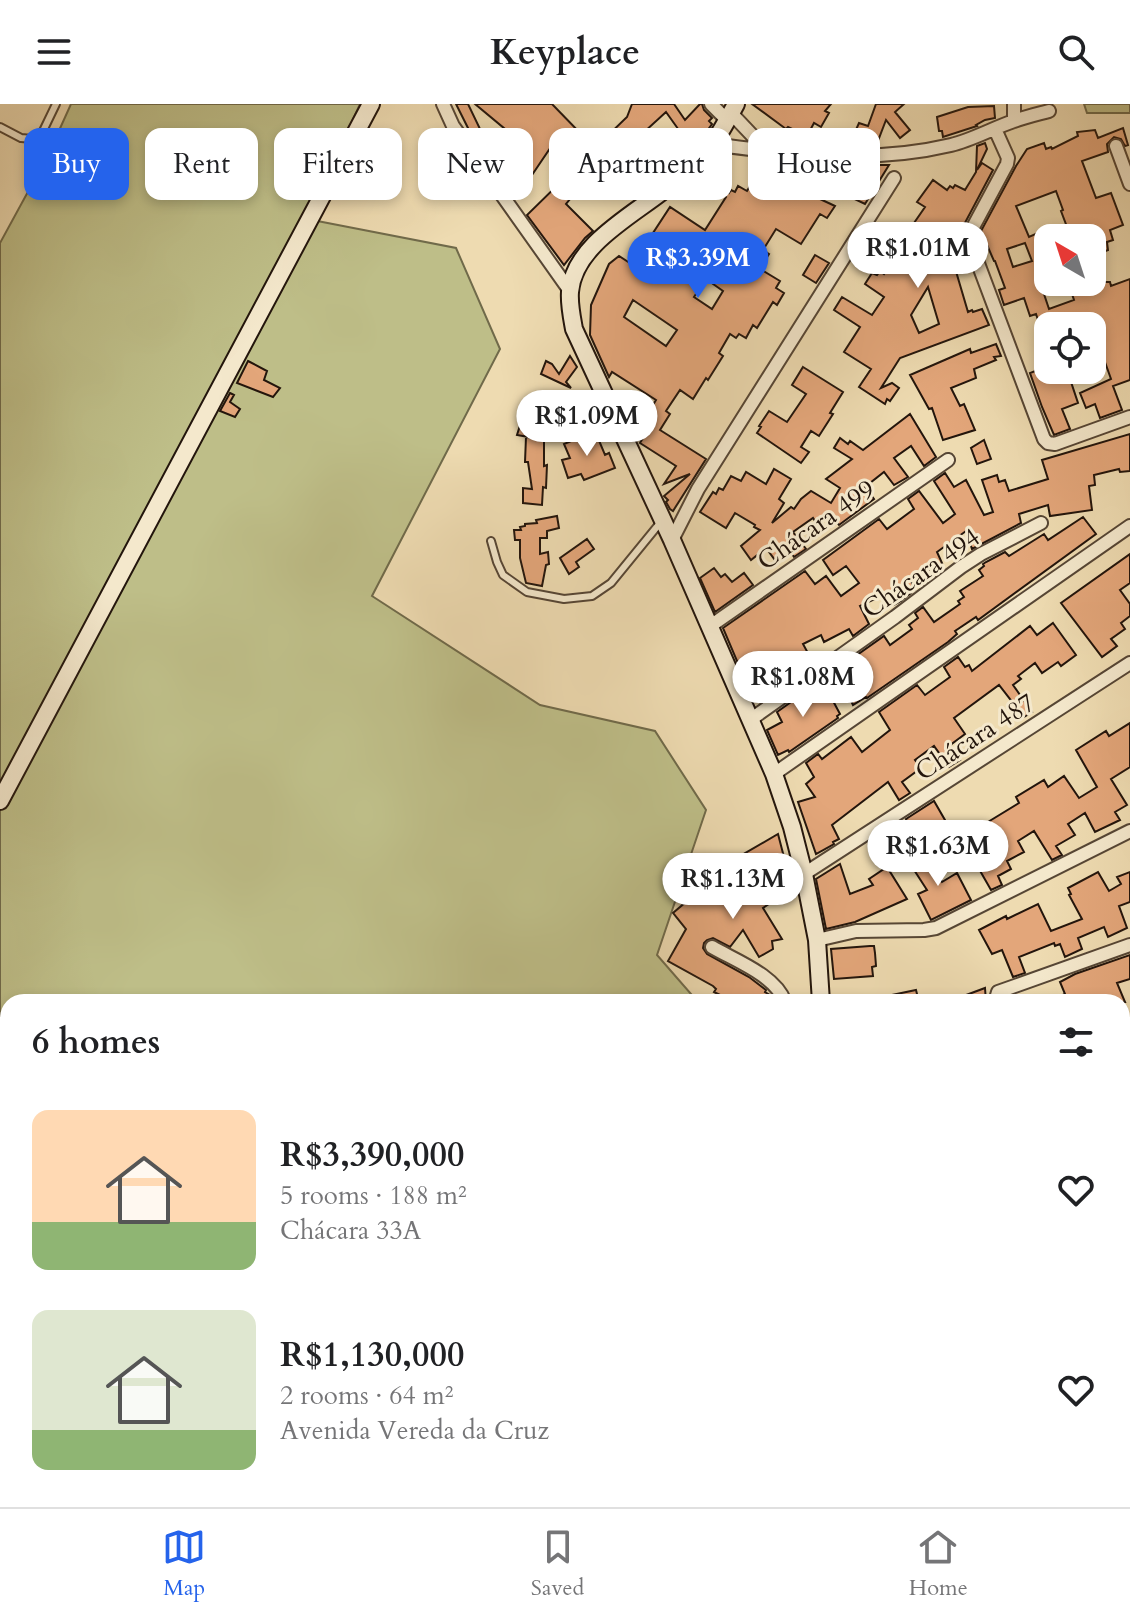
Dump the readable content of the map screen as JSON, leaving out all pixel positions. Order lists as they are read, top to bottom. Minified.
{"streets":{"street":["Chácara 499","Chácara 494","Chácara 487"]},"north":"top left","page":{"header":"Keyplace","chip":["Buy","Rent","Filters","New","Apartment","House"],"price":["R$1.01M","R$3.39M","R$1.09M","R$1.08M","R$1.63M","R$1.13M"],"heading":"6 homes","list":[{"name":"R$3,390,000","note":"5 rooms · 188 m² · Chácara 33A"},{"name":"R$1,130,000","note":"2 rooms · 64 m² · Avenida Vereda da Cruz"}],"tabs":["Map","Saved","Home"]}}
